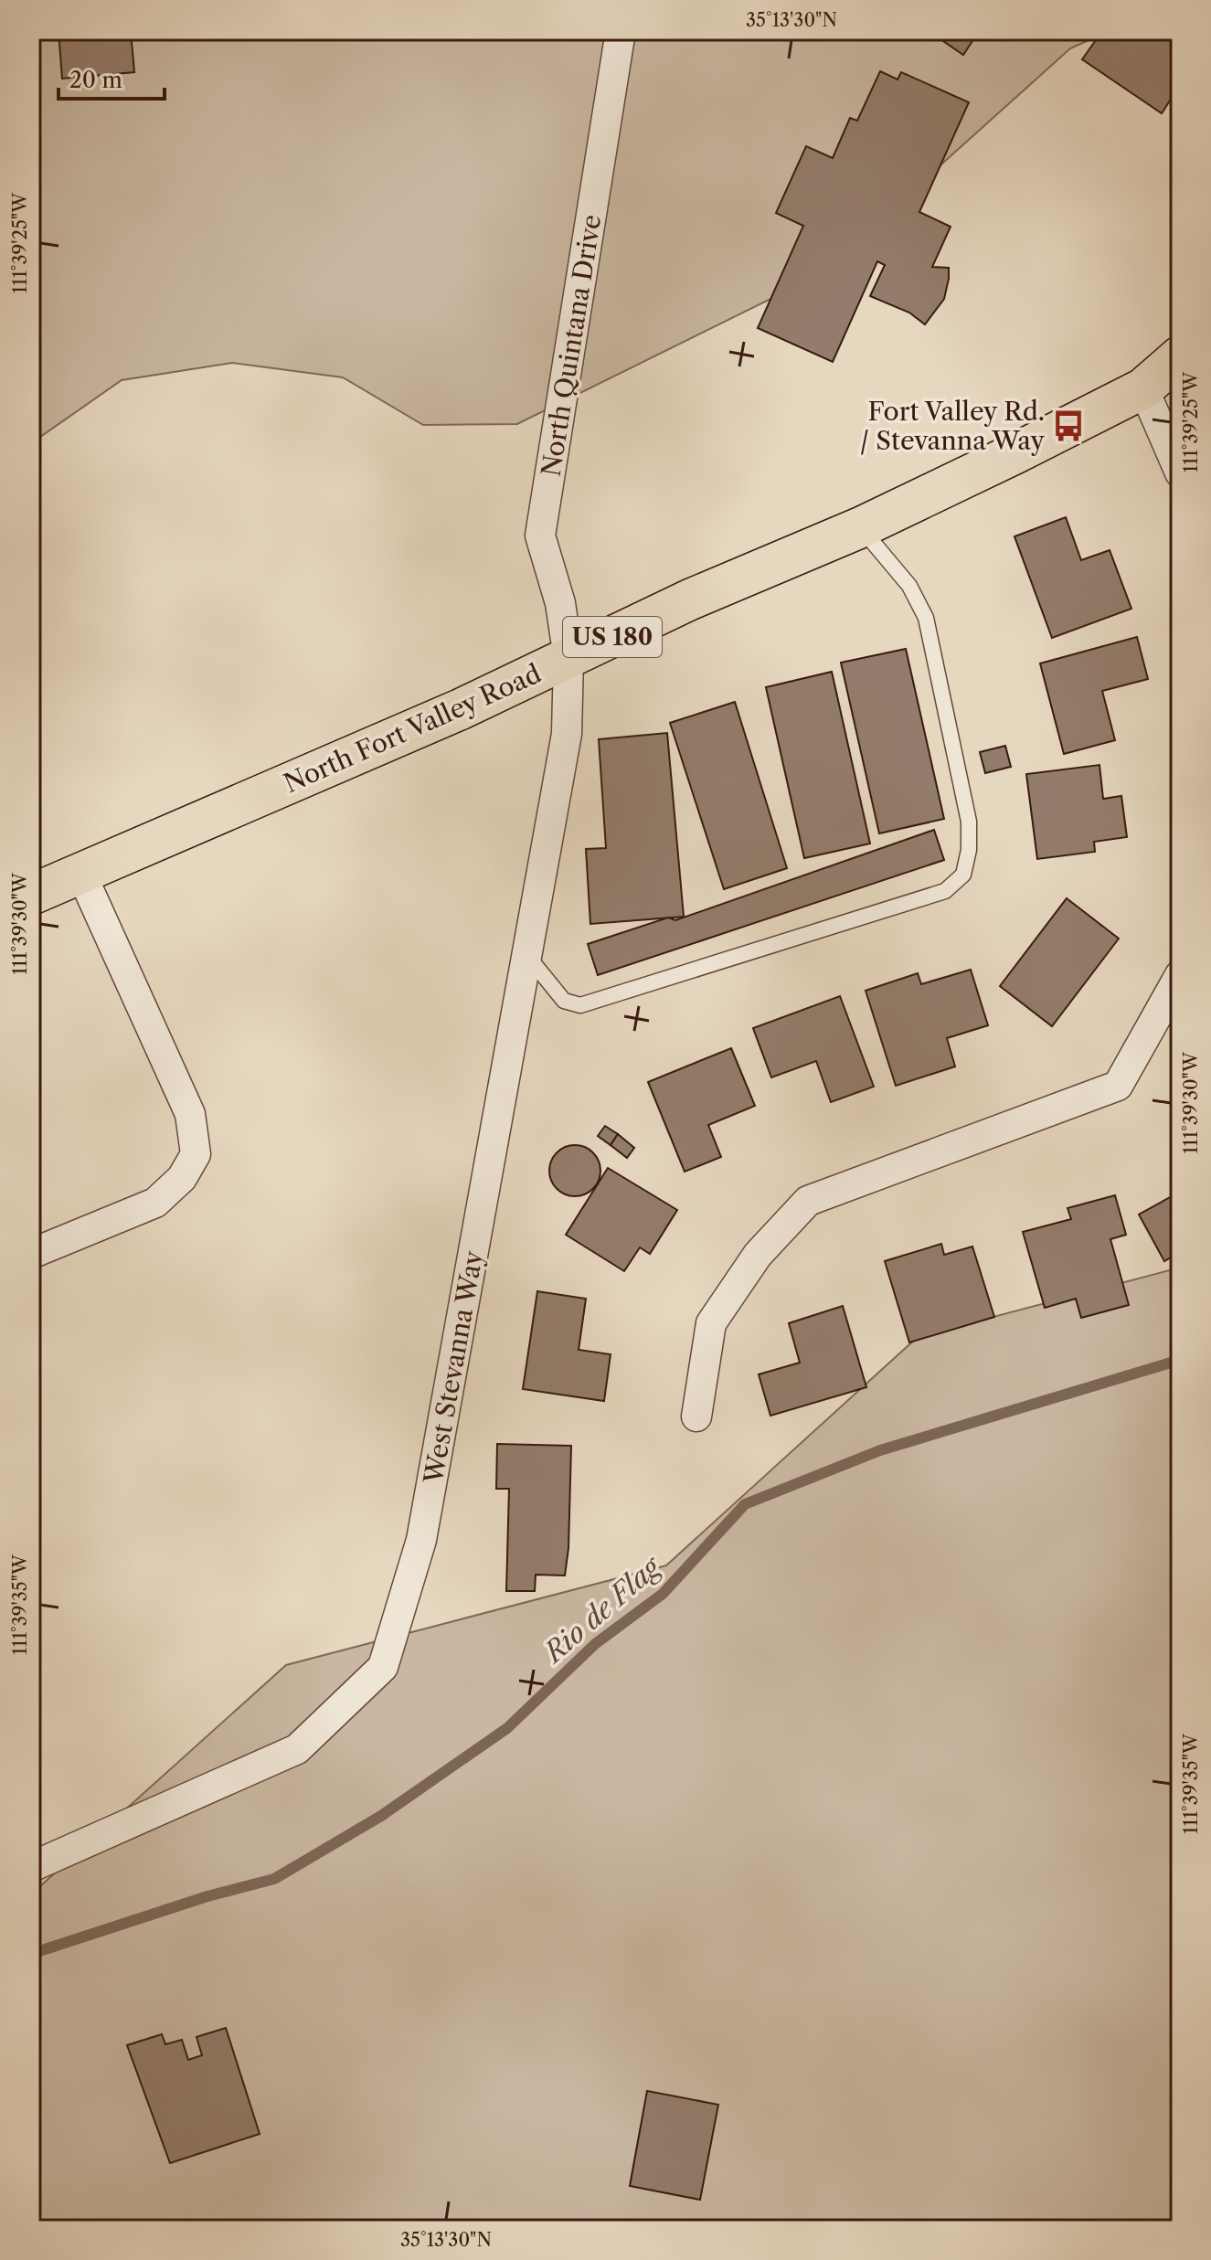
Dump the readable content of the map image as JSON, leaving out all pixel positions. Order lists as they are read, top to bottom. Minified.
{"streets":{"main road":["US 180","North Fort Valley Road"],"street":["North Quintana Drive","West Stevanna Way"]},"crossings":[["North Quintana Drive","North Fort Valley Road"],["North Quintana Drive","West Stevanna Way"],["North Fort Valley Road","West Stevanna Way"]],"water":["Rio de Flag"],"places":{"bus stop":["Fort Valley Rd. / Stevanna Way"]},"scale_bar":"20 m","coordinates":["35°13'30\"N","111°39'25\"W","111°39'30\"W","111°39'35\"W"]}
